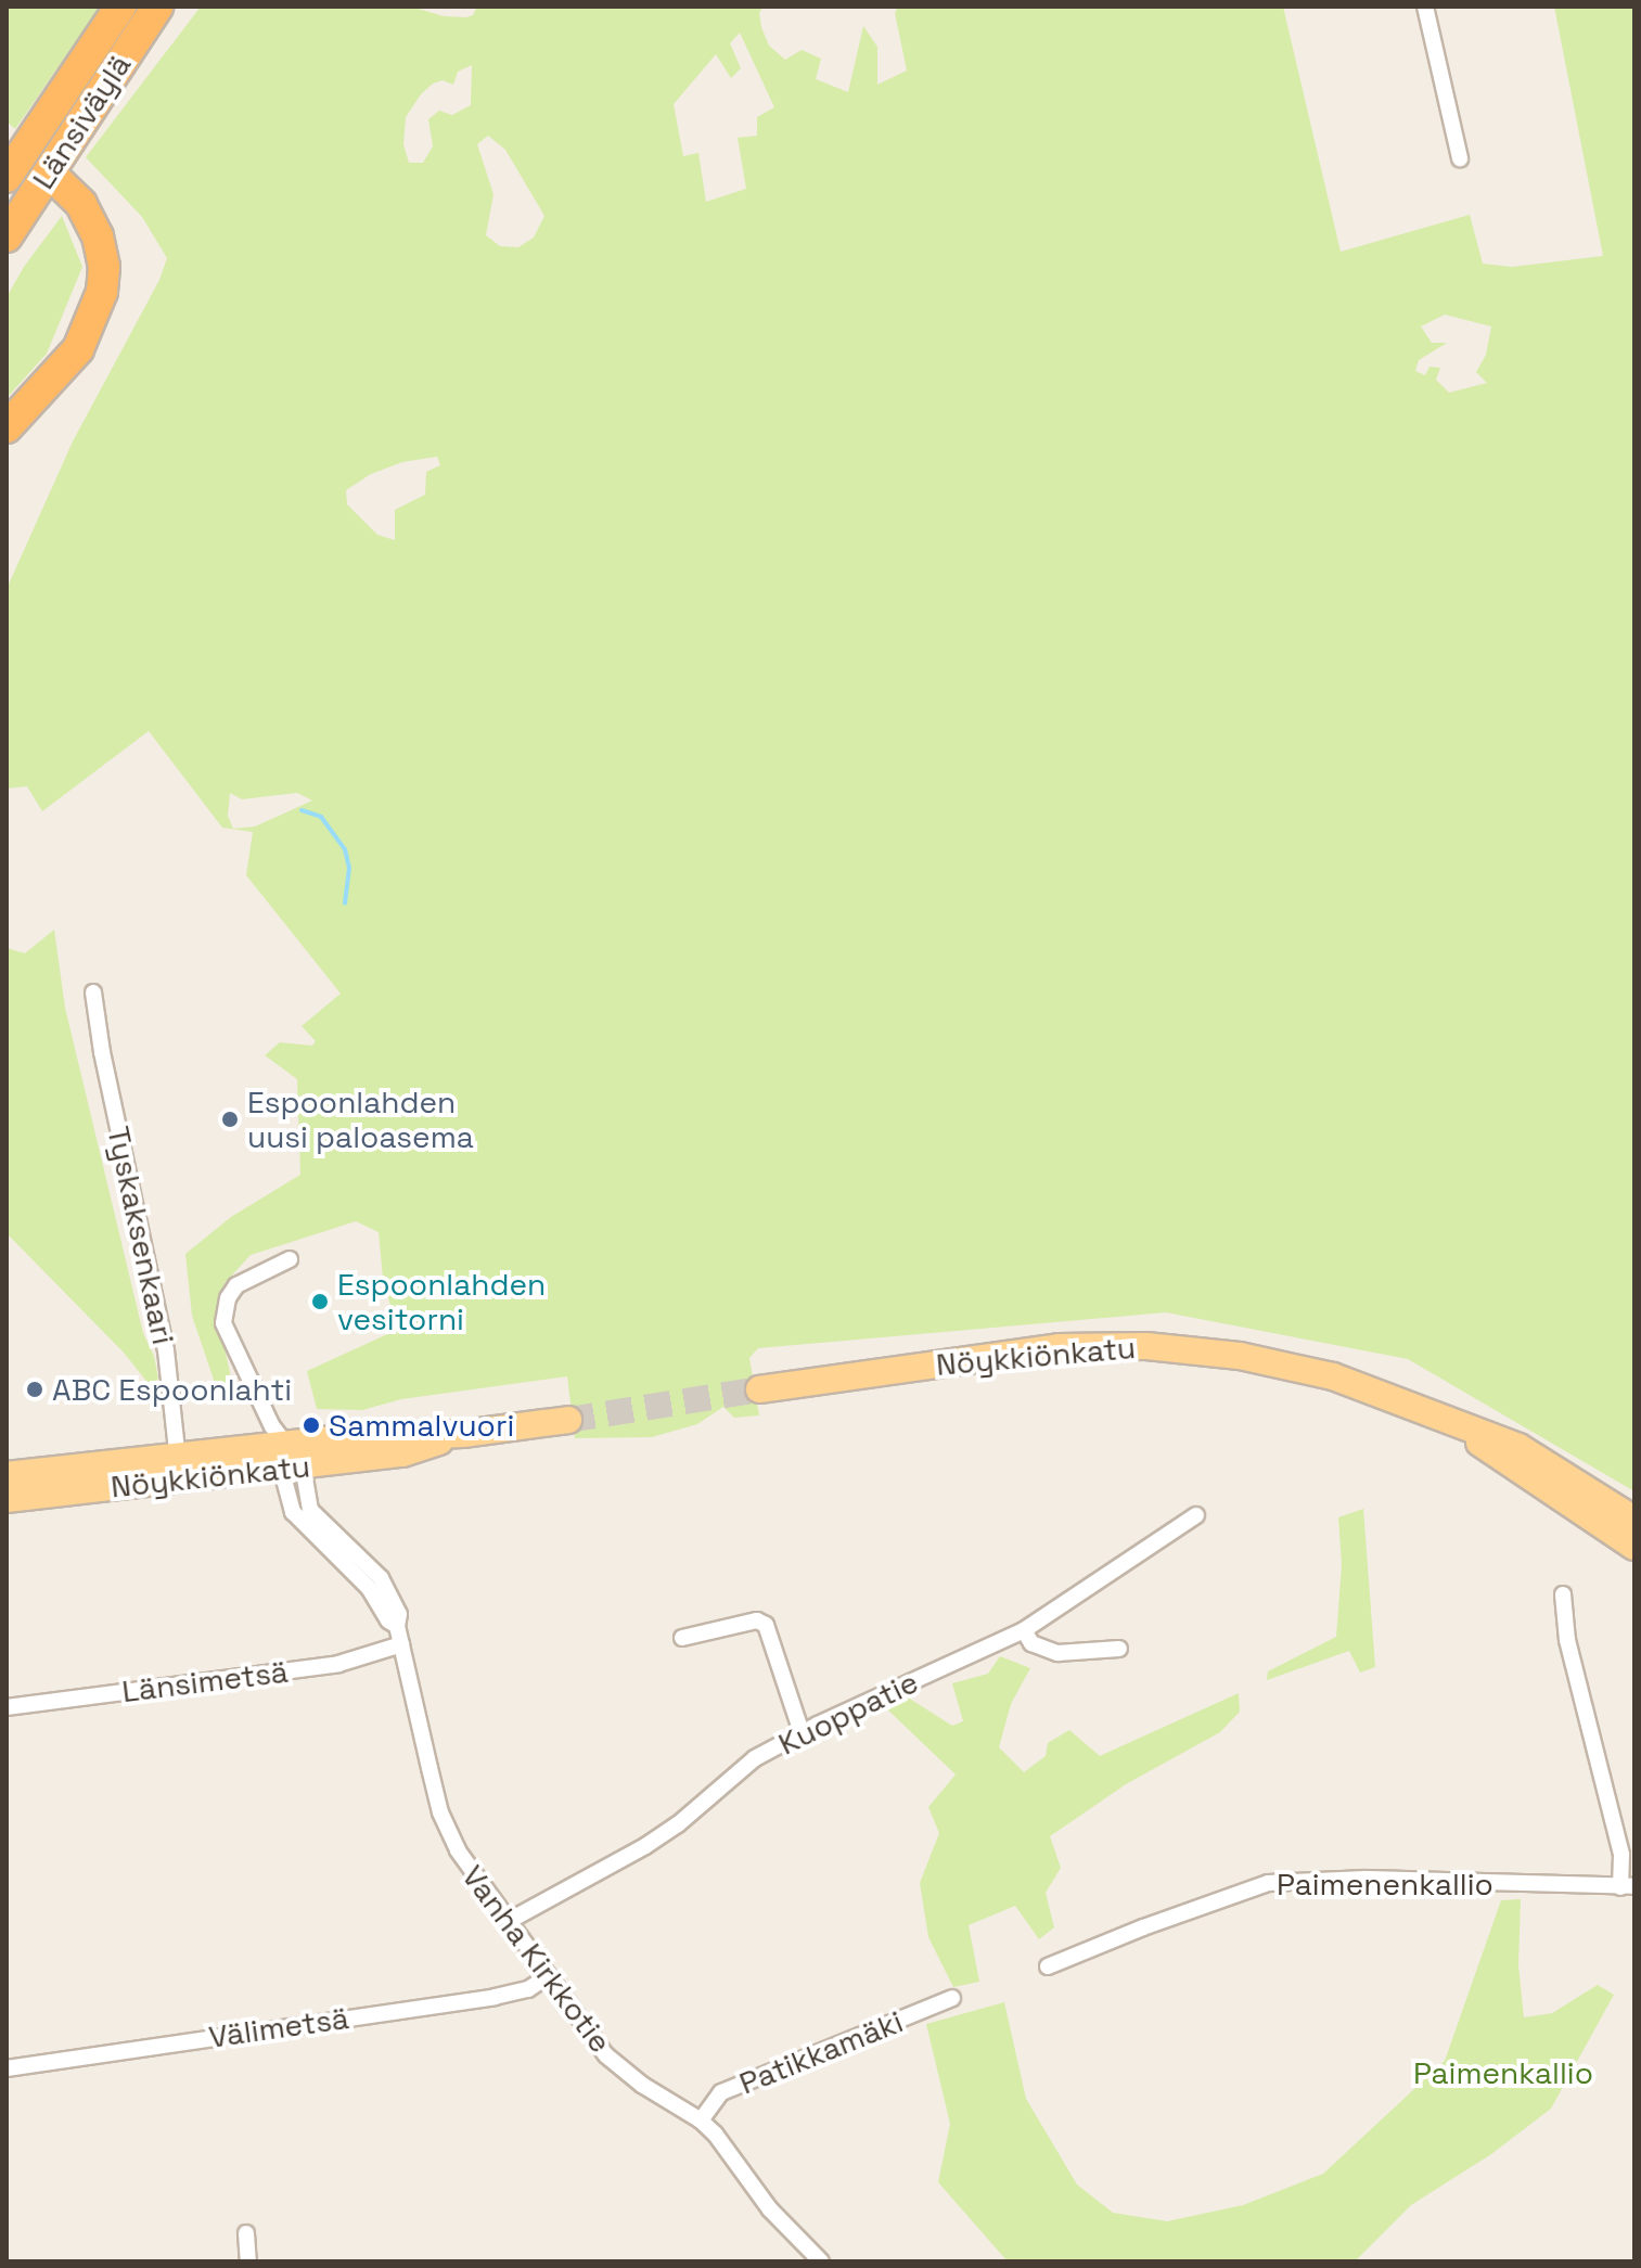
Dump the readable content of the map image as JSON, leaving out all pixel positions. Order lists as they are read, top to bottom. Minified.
{"streets":{"highway":["Länsiväylä"],"main road":["Nöykkiönkatu"],"street":["Tyskaksenkaari","Länsimetsä","Kuoppatie","Paimenenkallio","Vanha Kirkkotie","Välimetsä","Patikkamäki"]},"crossings":[["Tyskaksenkaari","Nöykkiönkatu"],["Nöykkiönkatu","Vanha Kirkkotie"],["Länsimetsä","Vanha Kirkkotie"],["Kuoppatie","Vanha Kirkkotie"],["Vanha Kirkkotie","Välimetsä"],["Vanha Kirkkotie","Patikkamäki"]],"parks":["Paimenkallio"],"places":["Espoonlahden uusi paloasema","Espoonlahden vesitorni","ABC Espoonlahti","Sammalvuori"]}
